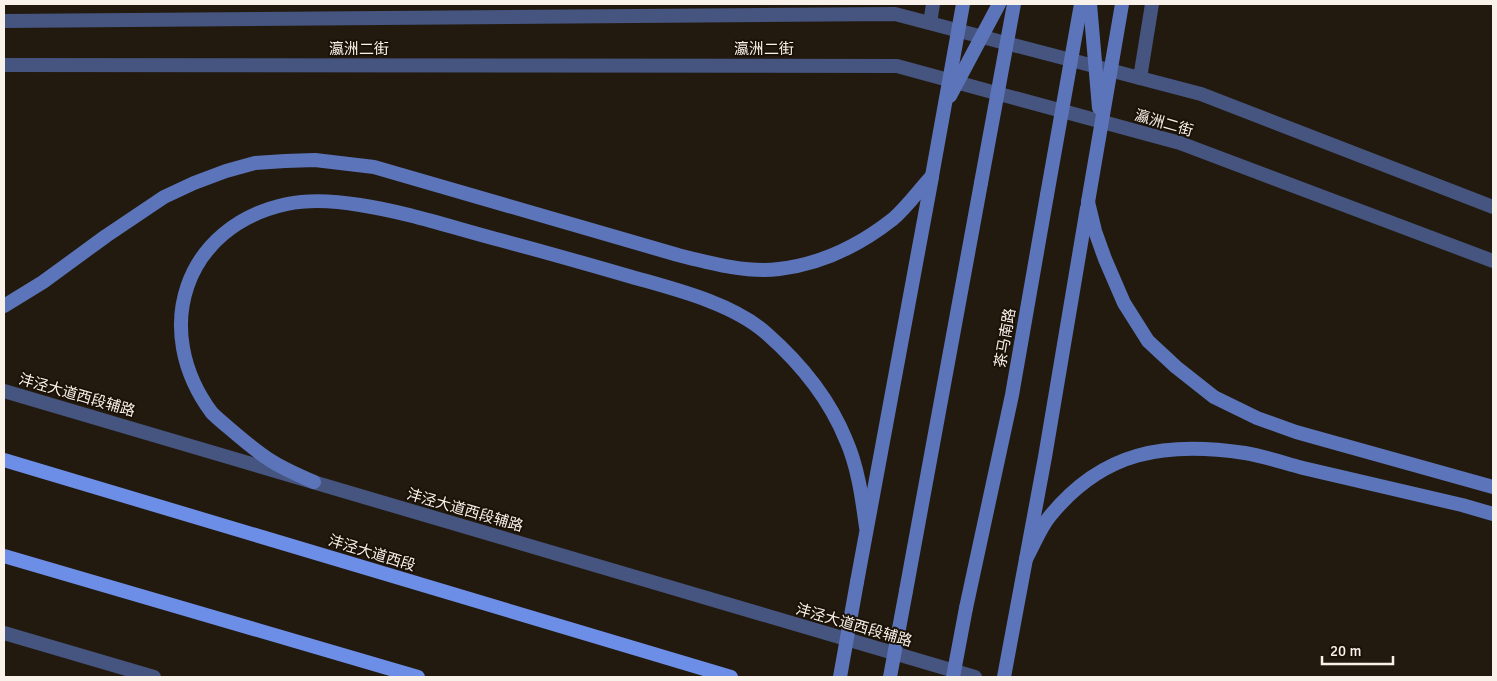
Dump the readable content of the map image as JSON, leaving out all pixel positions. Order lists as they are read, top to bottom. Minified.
{"streets":{"main road":["茶马南路","沣泾大道西段"],"street":["瀛洲二街","沣泾大道西段辅路"]},"scale_bar":"20 m"}
